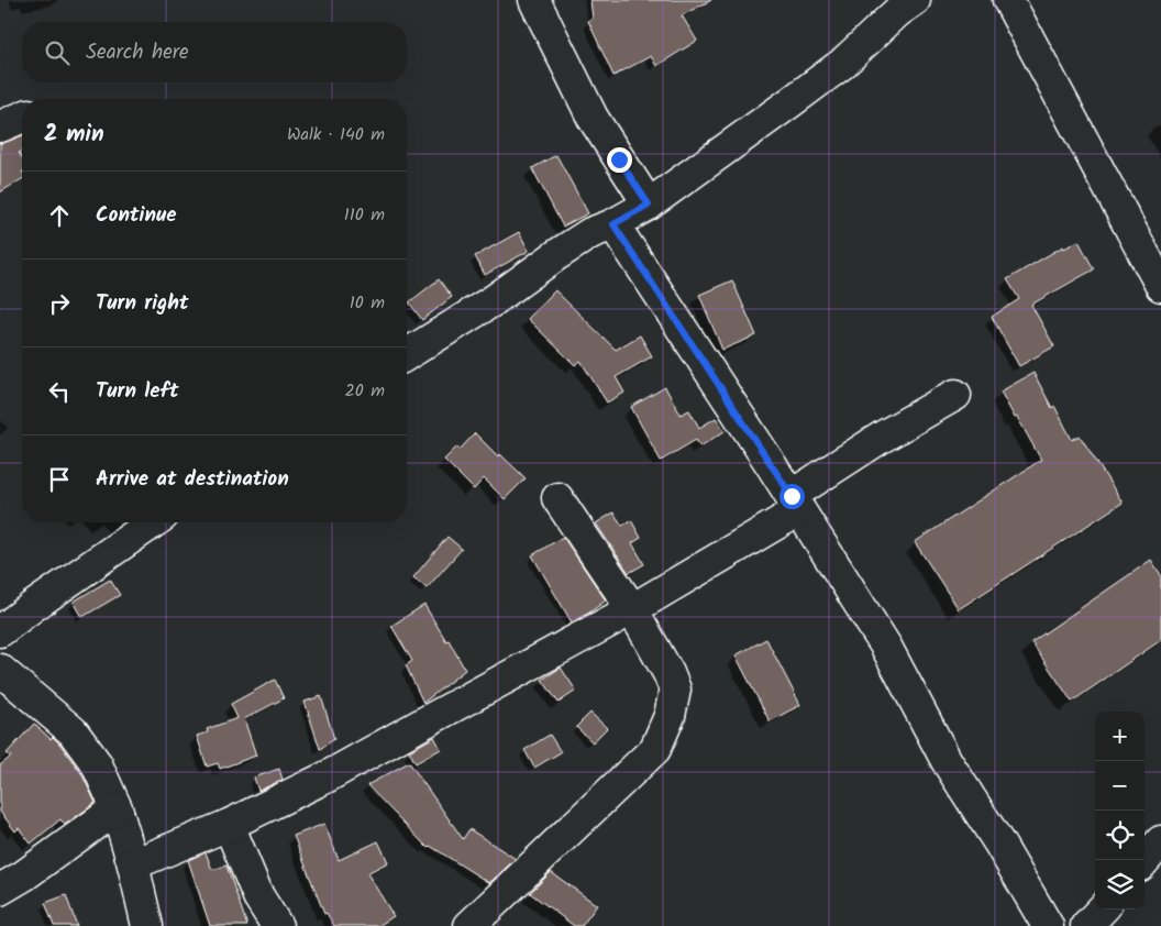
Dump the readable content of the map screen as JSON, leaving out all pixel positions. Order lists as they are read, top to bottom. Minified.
{"page":{"search":"Search here","heading":["2 min","Walk · 140 m"],"list":[["Continue","110 m"],["Turn right","10 m"],["Turn left","20 m"],"Arrive at destination"],"map_buttons":["+","−"]}}
